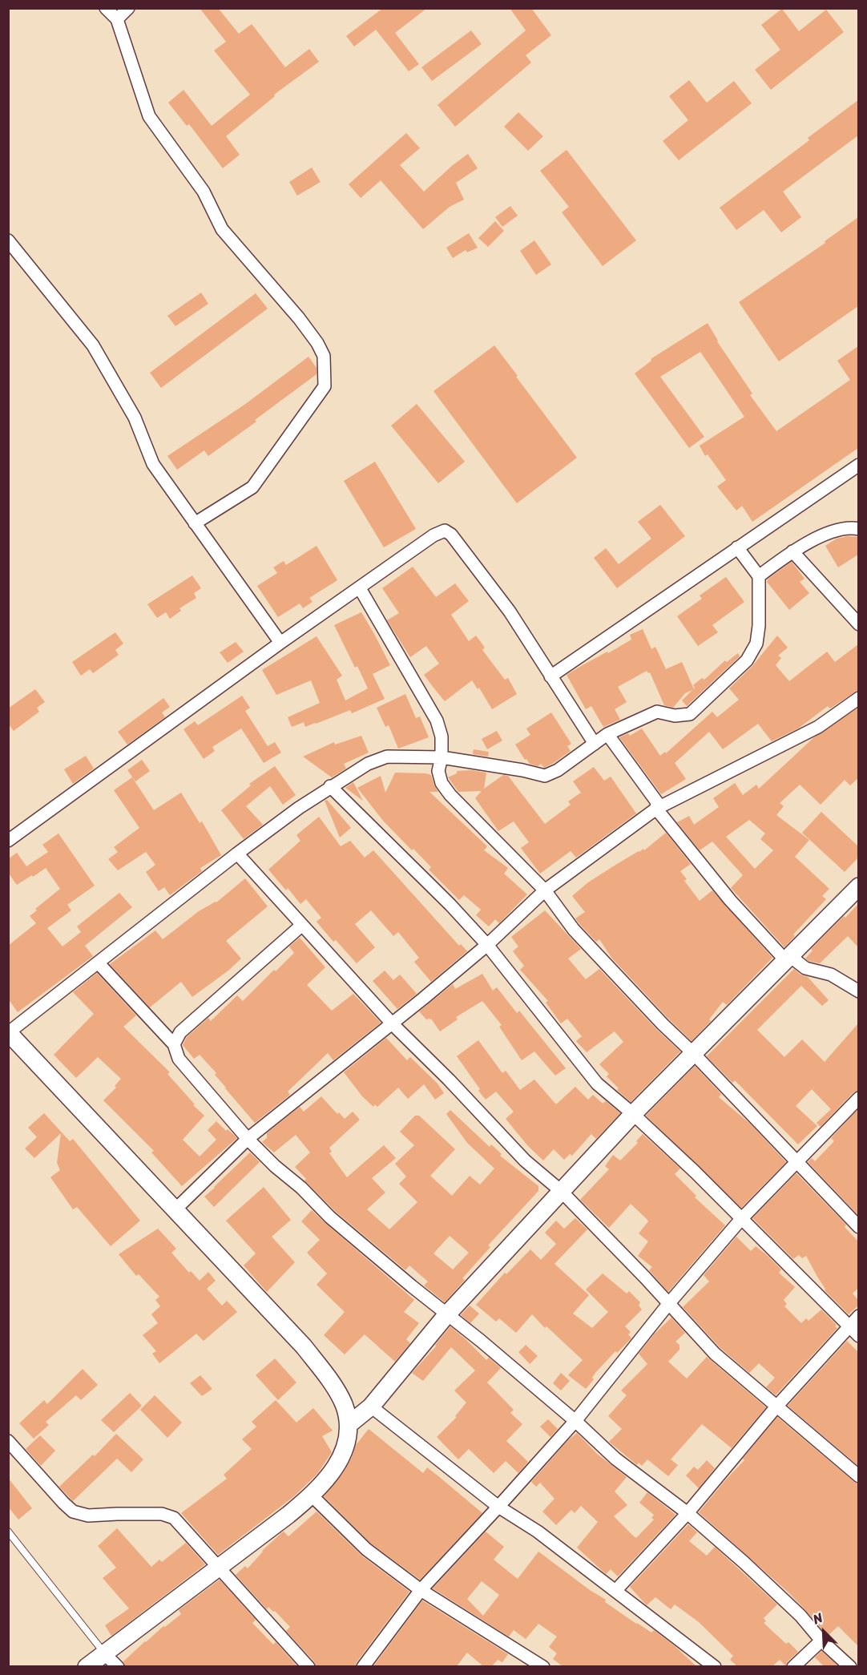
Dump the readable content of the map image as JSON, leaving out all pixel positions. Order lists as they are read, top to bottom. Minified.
{"north":"top left"}
